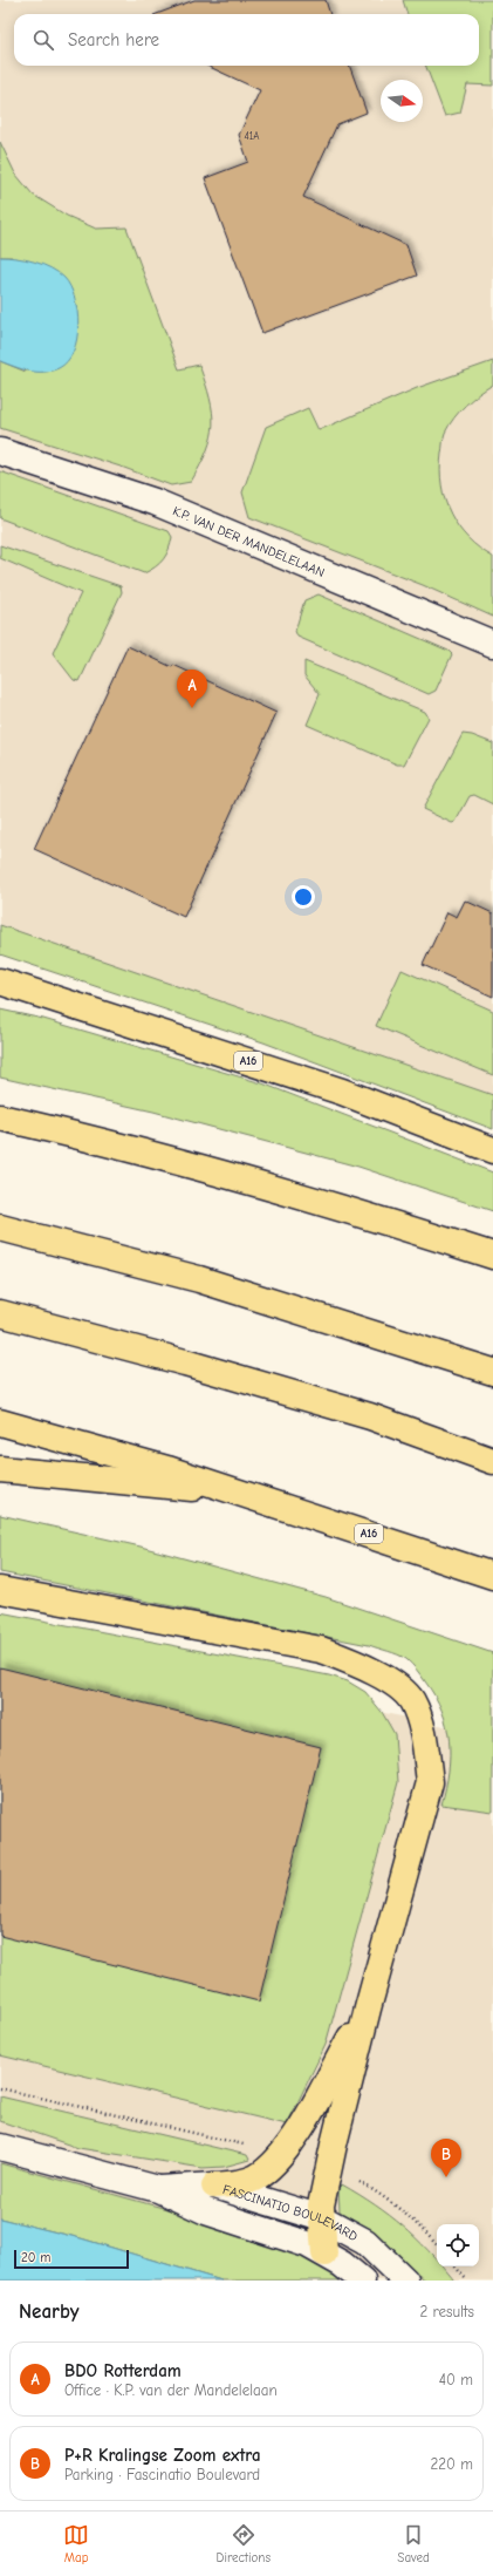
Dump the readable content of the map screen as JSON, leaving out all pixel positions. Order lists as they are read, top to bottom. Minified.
{"streets":{"highway":["A16"],"street":["K.P. VAN DER MANDELELAAN","FASCINATIO BOULEVARD"]},"house_numbers":["41A"],"scale_bar":"20 m","north":"right","page":{"search":"Search here","pins":["A","B"],"scale":"20 m","heading":["Nearby","2 results"],"list":[{"mark":"A","name":"BDO Rotterdam","note":"Office · K.P. van der Mandelelaan","value":"40 m"},{"mark":"B","name":"P+R Kralingse Zoom extra","note":"Parking · Fascinatio Boulevard","value":"220 m"}],"nav":["Map","Directions","Saved"]}}
